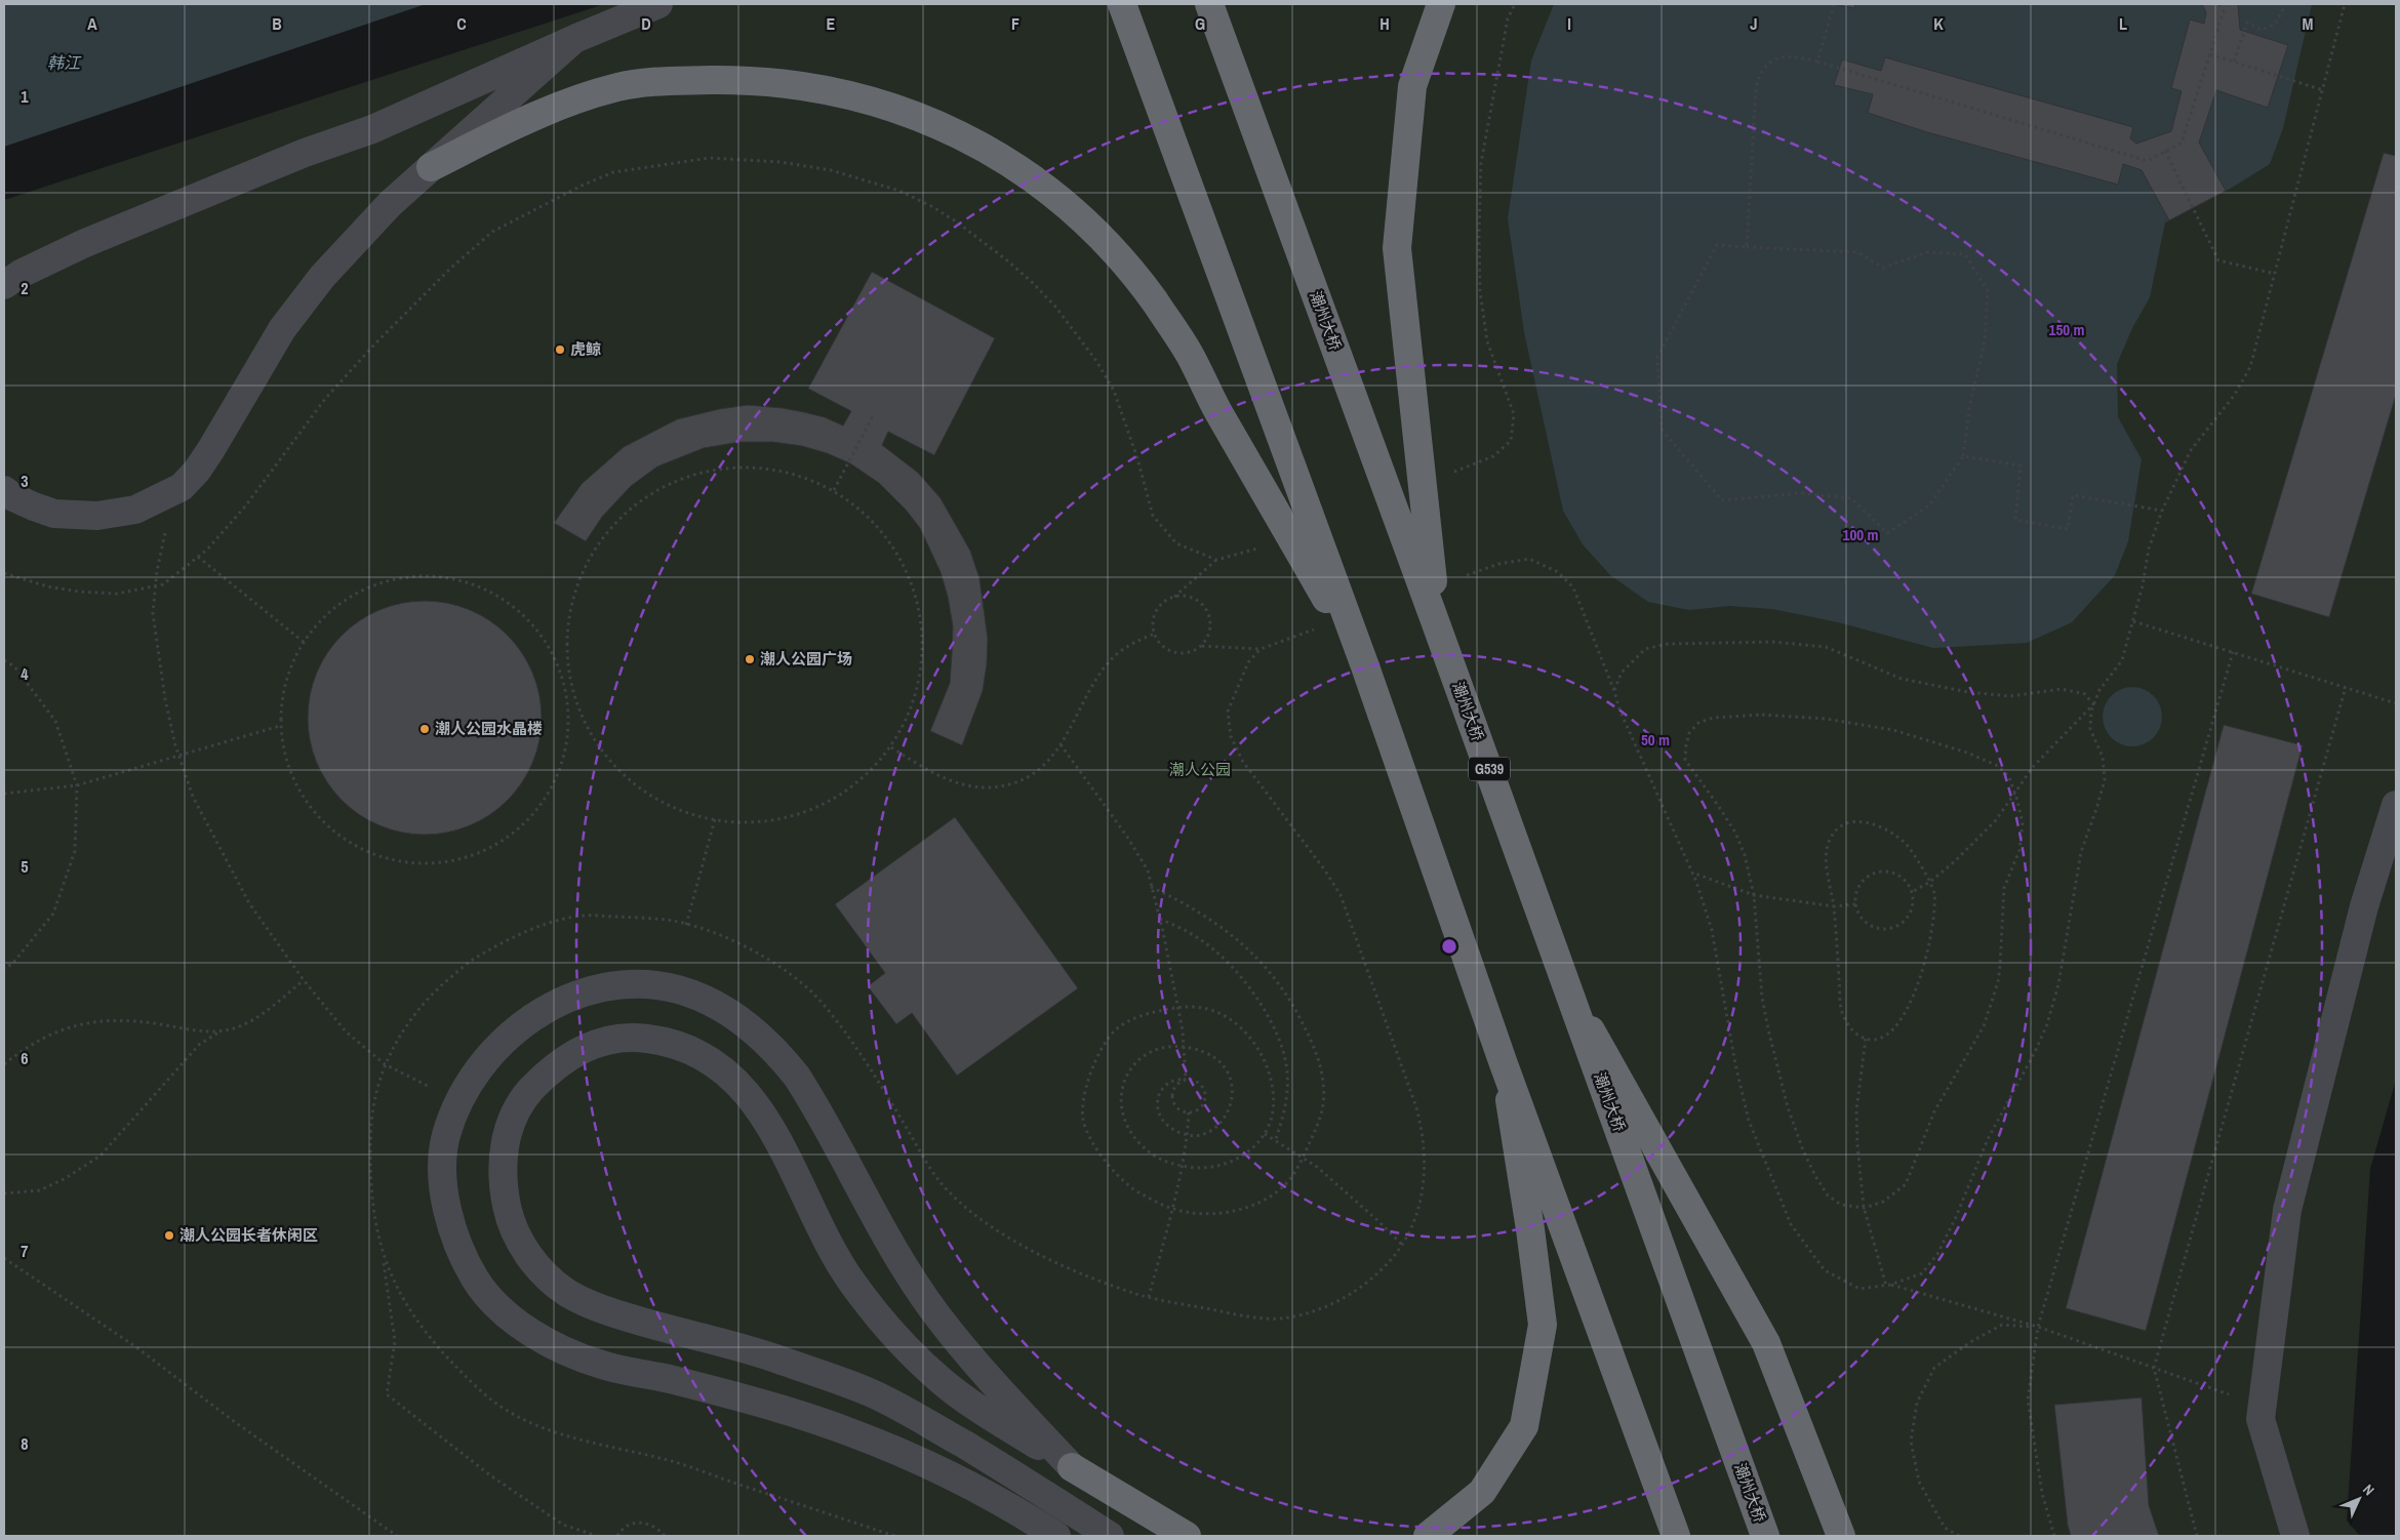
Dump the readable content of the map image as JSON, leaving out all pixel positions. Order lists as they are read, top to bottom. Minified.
{"streets":{"highway":["潮州大桥","G539"]},"water":["韩江"],"parks":["潮人公园"],"places":["虎鲸","潮人公园广场","潮人公园水晶楼","潮人公园长者休闲区"],"north":"top right","grid":{"columns":["A","B","C","D","E","F","G","H","I","J","K","L","M"],"rows":["1","2","3","4","5","6","7","8"]},"rings":["150 m","100 m","50 m"]}
